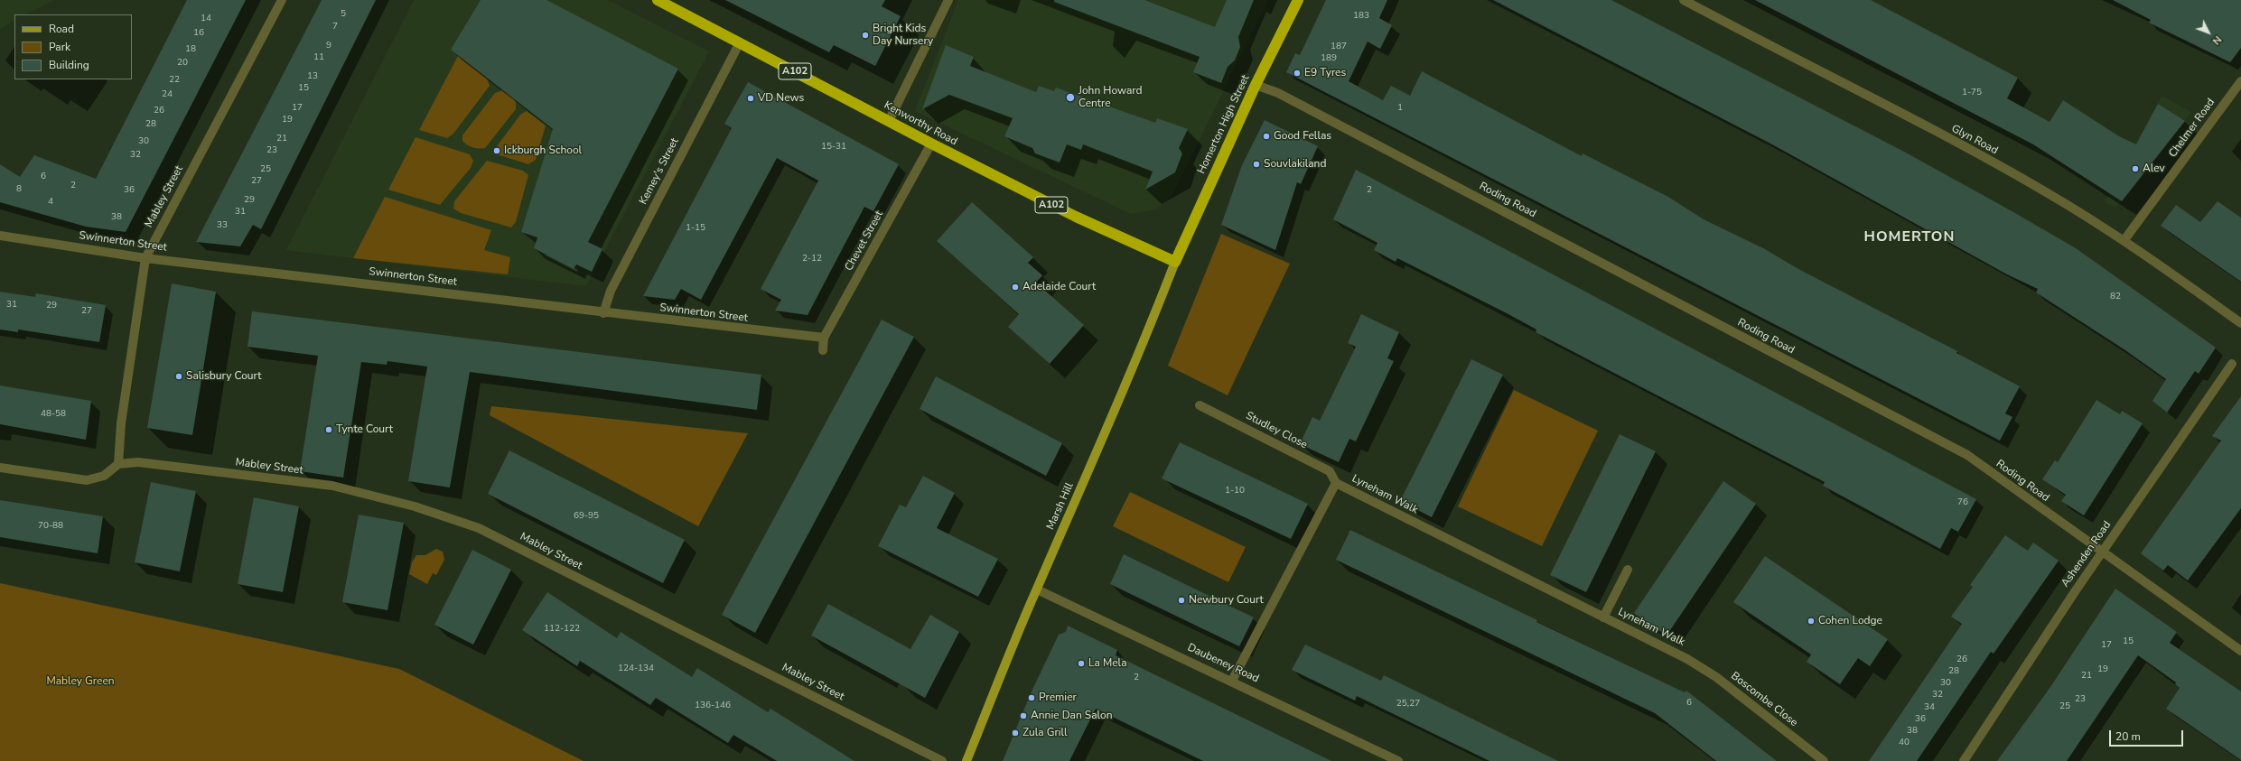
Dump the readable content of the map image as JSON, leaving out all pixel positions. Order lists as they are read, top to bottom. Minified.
{"streets":{"highway":["A102","Kenworthy Road","Homerton High Street"],"main road":["Marsh Hill"],"street":["Chelmer Road","Glyn Road","Kemey's Street","Mabley Street","Roding Road","Chevet Street","Swinnerton Street","Studley Close","Lyneham Walk","Ashenden Road","Daubeney Road","Boscombe Close"]},"crossings":[["Kenworthy Road","Homerton High Street"],["Kenworthy Road","Kemey's Street"],["Kenworthy Road","Chevet Street"],["Kenworthy Road","Marsh Hill"],["Homerton High Street","Roding Road"],["Homerton High Street","Marsh Hill"],["Chelmer Road","Glyn Road"],["Kemey's Street","Swinnerton Street"],["Mabley Street","Swinnerton Street"],["Roding Road","Ashenden Road"],["Chevet Street","Swinnerton Street"],["Studley Close","Lyneham Walk"],["Lyneham Walk","Daubeney Road"],["Lyneham Walk","Boscombe Close"],["Marsh Hill","Daubeney Road"]],"districts":["HOMERTON"],"parks":["Mabley Green"],"places":["Bright Kids Day Nursery","E9 Tyres","John Howard Centre","VD News","Good Fellas","Ickburgh School","Souvlakiland","Alev","Adelaide Court","Salisbury Court","Tynte Court","Newbury Court","Cohen Lodge","La Mela","Premier","Annie Dan Salon","Zula Grill"],"house_numbers":["5","183","14","7","16","9","187","18","11","189","20","13","22","15","1-75","24","17","1","26","19","28","21","30","15-31","23","32","25","6","27","2","8","36","2","29","4","31","38","33","1-15","2-12","82","31","29","27","48-58","1-10","76","69-95","70-88","112-122","15","17","26","124-134","19","28","21","2","30","32","23","6","25,27","136-146","25","34","36","38","40"],"legend":["Road","Park","Building"],"scale_bar":"20 m","north":"bottom right"}
